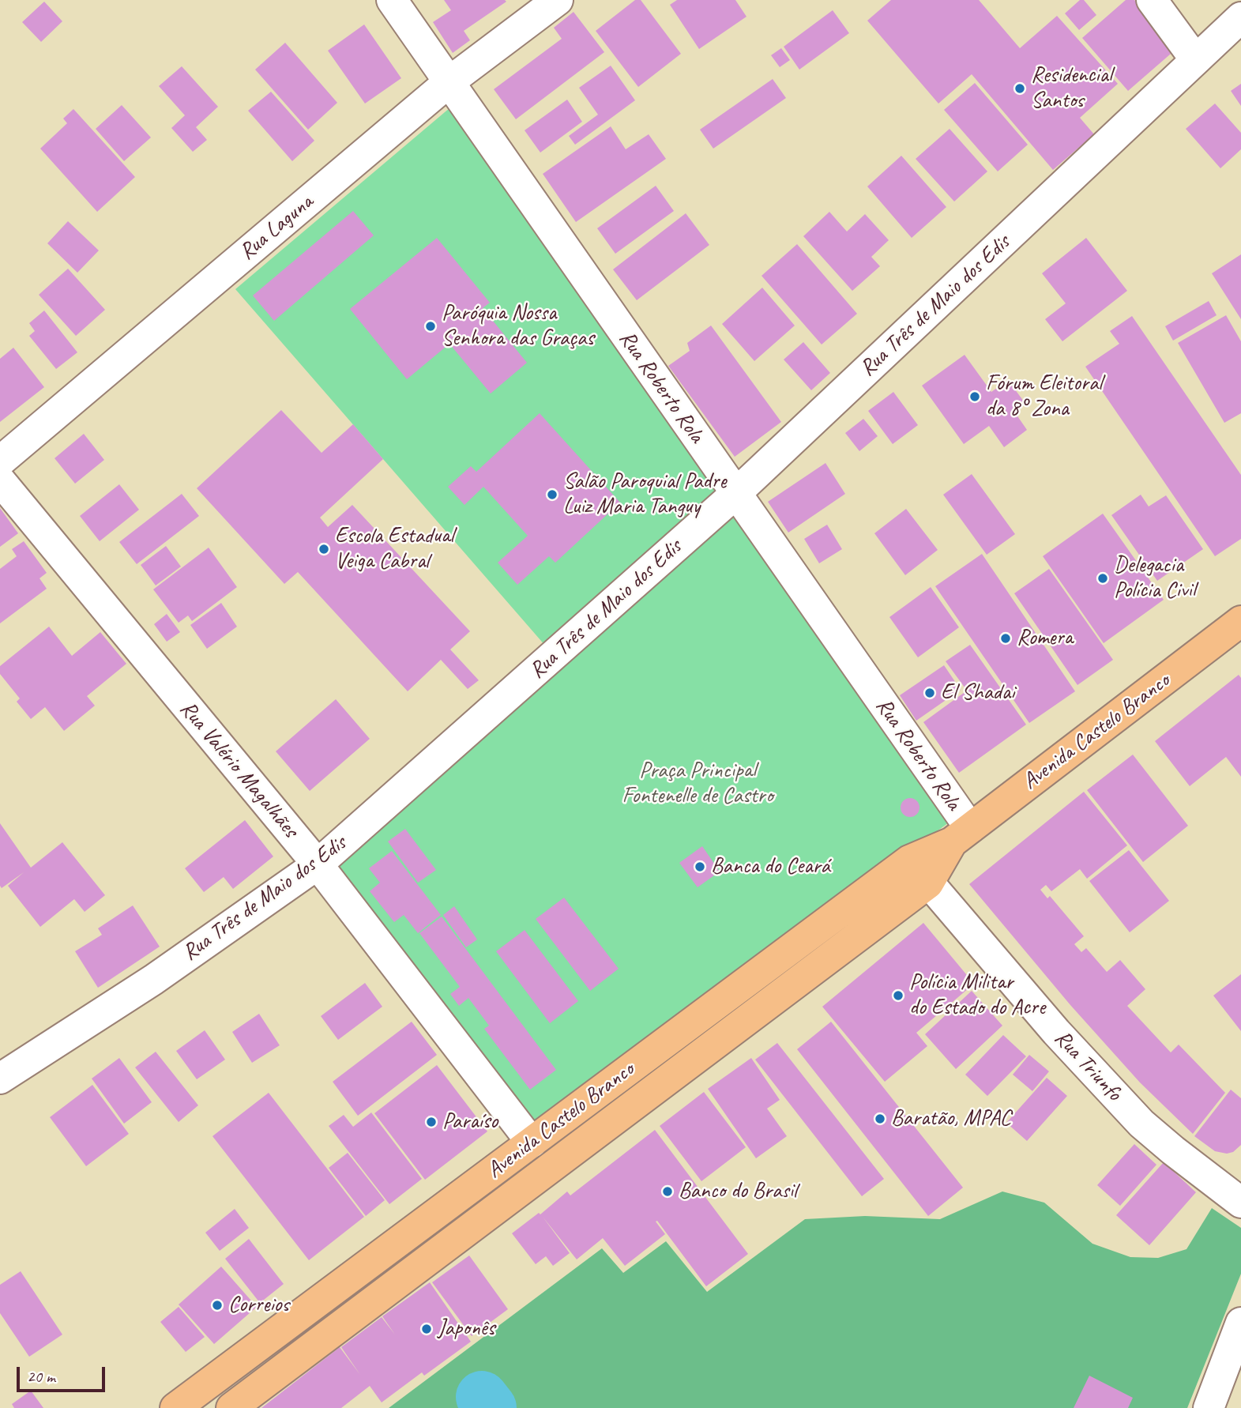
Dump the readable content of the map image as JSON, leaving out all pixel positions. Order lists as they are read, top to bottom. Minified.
{"streets":{"highway":["Avenida Castelo Branco"],"street":["Rua Laguna","Rua Três de Maio dos Edis","Rua Roberto Rola","Rua Valério Magalhães","Rua Triunfo"]},"crossings":[["Rua Laguna","Rua Roberto Rola"],["Rua Três de Maio dos Edis","Rua Roberto Rola"],["Rua Três de Maio dos Edis","Rua Valério Magalhães"],["Rua Roberto Rola","Avenida Castelo Branco"],["Avenida Castelo Branco","Rua Valério Magalhães"],["Avenida Castelo Branco","Rua Triunfo"]],"parks":["Praça Principal Fontenelle de Castro"],"places":["Residencial Santos","Paróquia Nossa Senhora das Graças","Fórum Eleitoral da 8° Zona","Salão Paroquial Padre Luiz Maria Tanguy","Escola Estadual Veiga Cabral","Delegacia Polícia Civil","Romera","El Shadai","Banca do Ceará","Polícia Militar do Estado do Acre","Baratão, MPAC","Paraíso","Banco do Brasil","Correios","Japonês"],"scale_bar":"20 m"}
